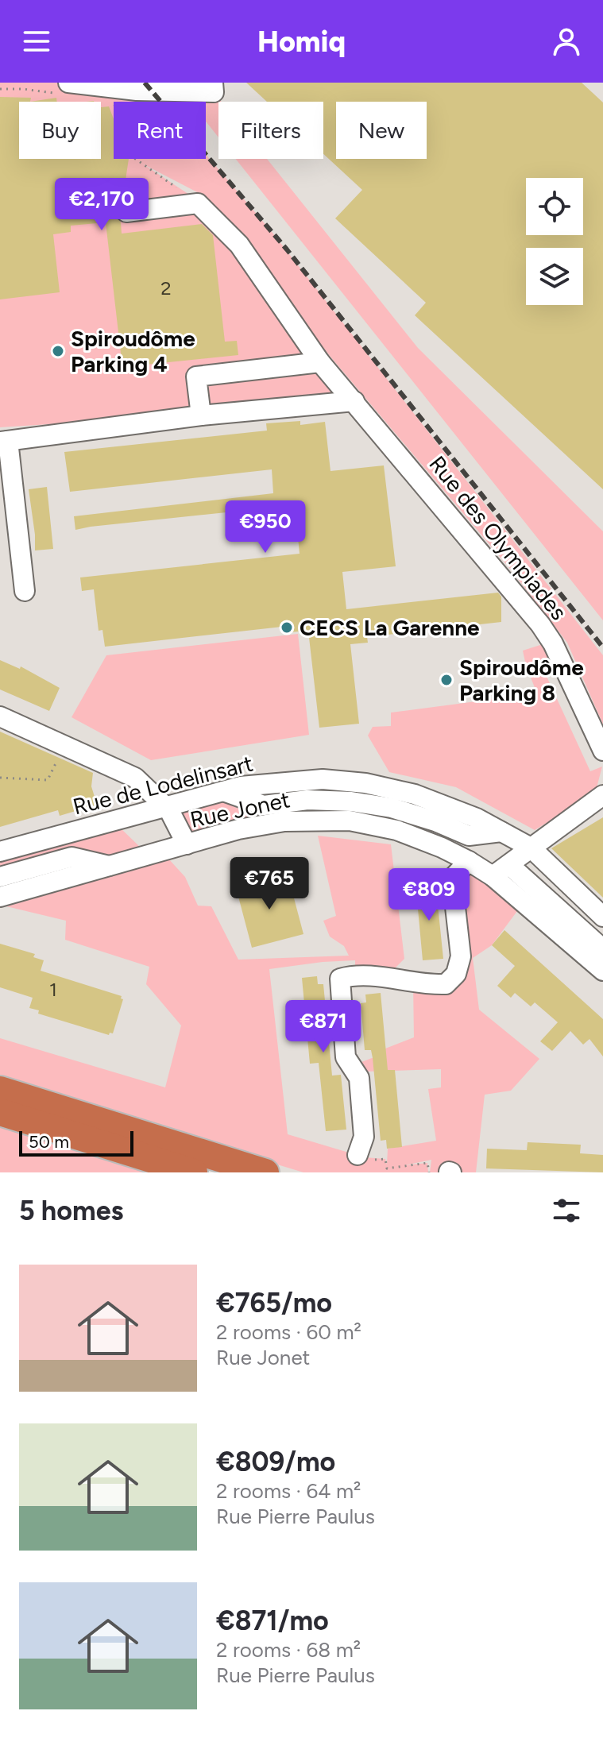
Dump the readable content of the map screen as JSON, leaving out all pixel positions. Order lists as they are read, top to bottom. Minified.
{"streets":{"street":["Rue des Olympiades","Rue de Lodelinsart","Rue Jonet"]},"places":["Spiroudôme Parking 4","CECS La Garenne","Spiroudôme Parking 8"],"house_numbers":["2","1"],"scale_bar":"50 m","page":{"header":"Homiq","chip":["Buy","Rent","Filters","New"],"price":["€2,170","€950","€765","€809","€871"],"scale":"50 m","heading":"5 homes","list":[{"name":"€765/mo","note":"2 rooms · 60 m² · Rue Jonet"},{"name":"€809/mo","note":"2 rooms · 64 m² · Rue Pierre Paulus"},{"name":"€871/mo","note":"2 rooms · 68 m² · Rue Pierre Paulus"}]}}
